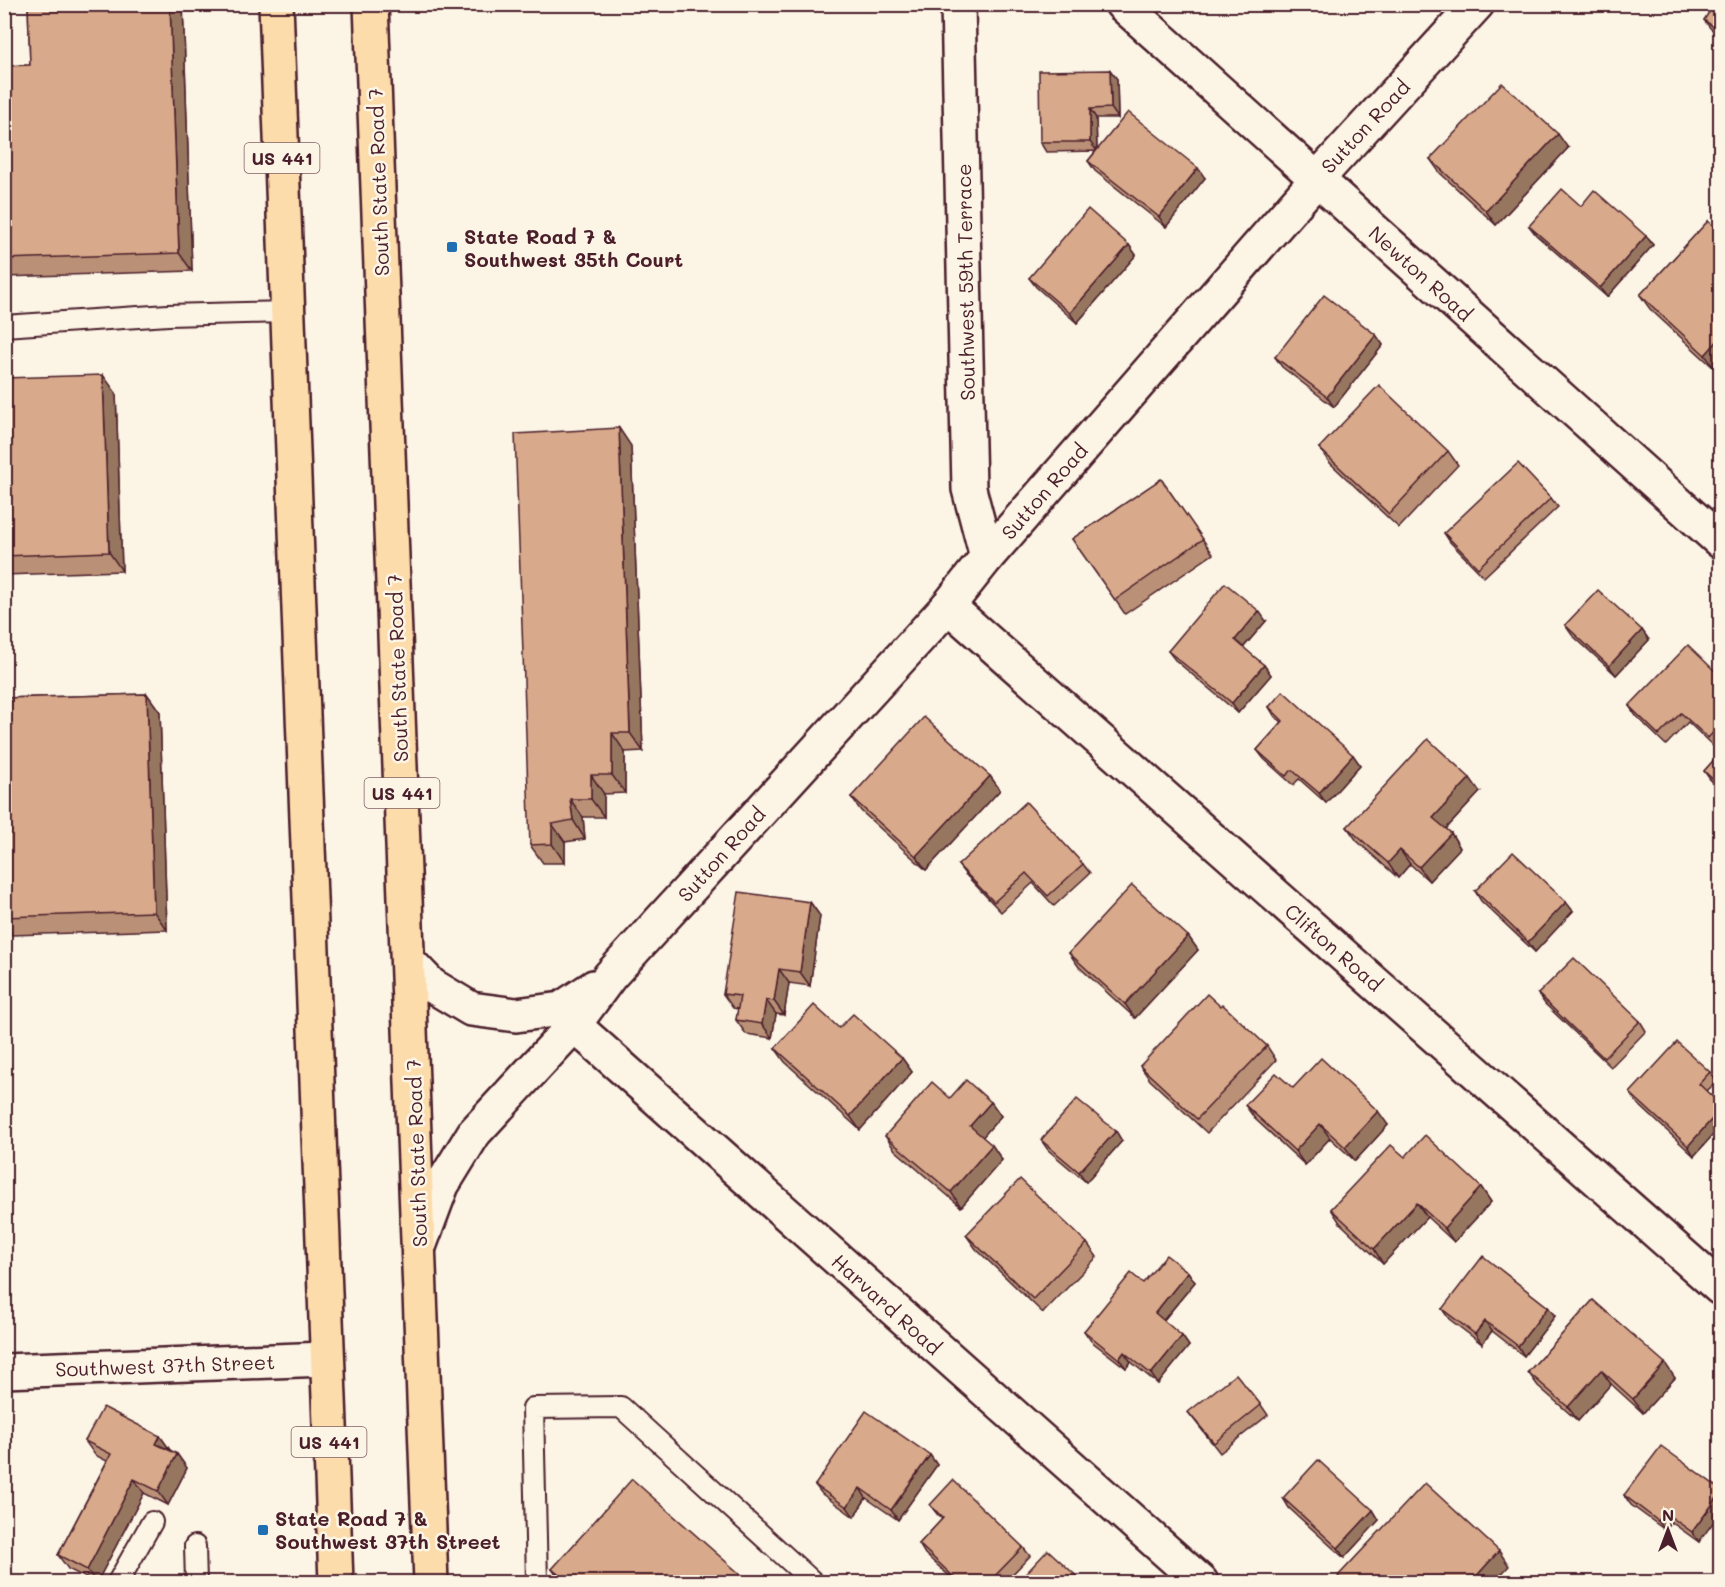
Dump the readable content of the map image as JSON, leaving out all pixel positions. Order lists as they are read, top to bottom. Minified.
{"streets":{"main road":["US 441","South State Road 7"],"street":["Sutton Road","Newton Road","Southwest 59th Terrace","Clifton Road","Harvard Road","Southwest 37th Street"]},"crossings":[["Sutton Road","South State Road 7"],["Sutton Road","Newton Road"],["Sutton Road","Southwest 59th Terrace"],["Sutton Road","Clifton Road"],["Sutton Road","Harvard Road"],["US 441","Southwest 37th Street"]],"places":{"transit":["State Road 7 & Southwest 35th Court","State Road 7 & Southwest 37th Street"]},"north":"top"}
